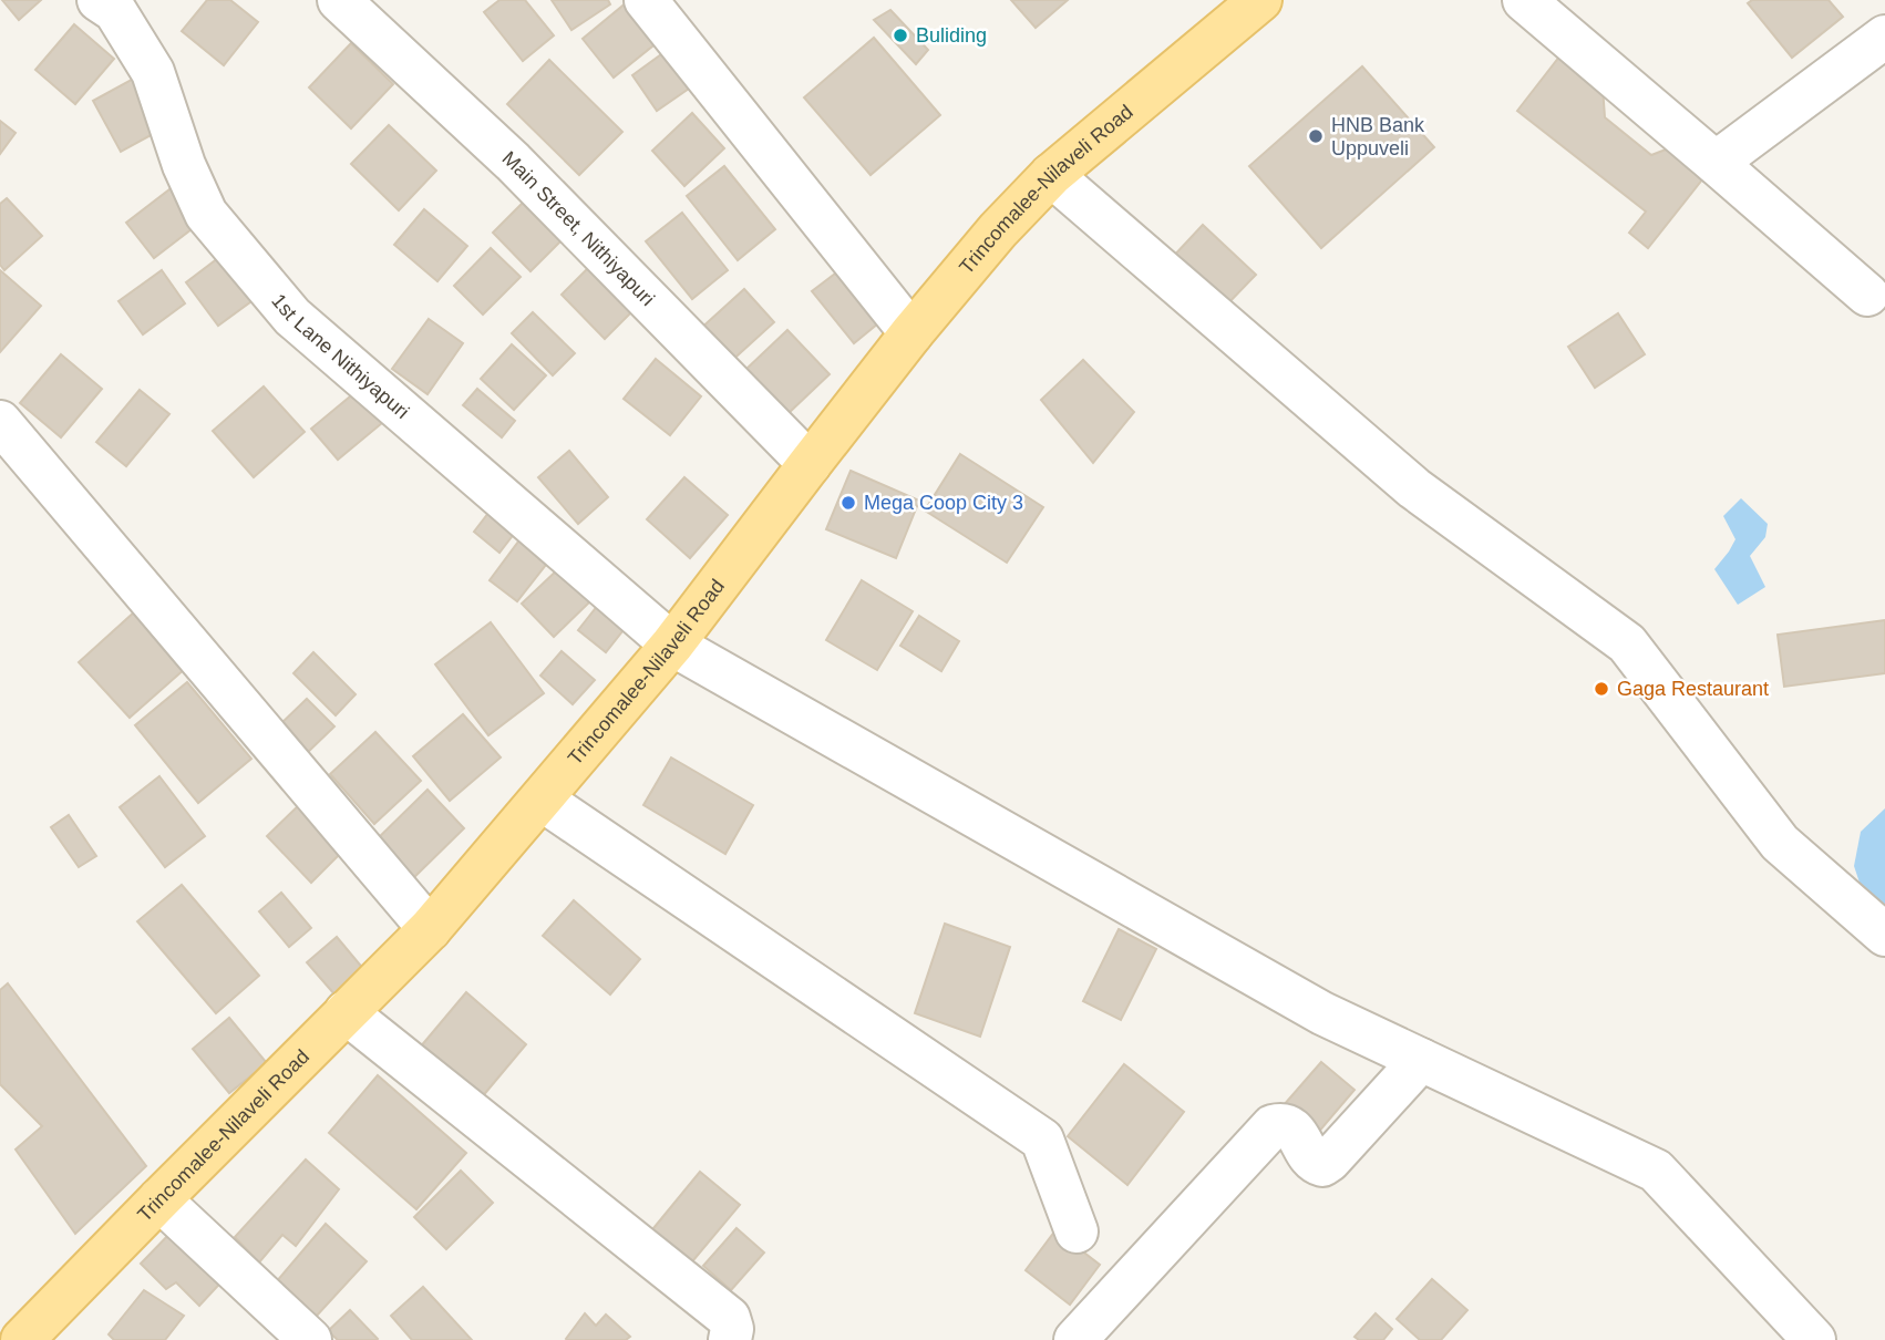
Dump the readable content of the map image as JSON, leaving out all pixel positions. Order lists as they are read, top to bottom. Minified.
{"streets":{"main road":["Trincomalee-Nilaveli Road"],"street":["Main Street, Nithiyapuri","1st Lane Nithiyapuri"]},"crossings":[["Trincomalee-Nilaveli Road","Main Street, Nithiyapuri"],["Trincomalee-Nilaveli Road","1st Lane Nithiyapuri"]],"places":["Buliding","HNB Bank Uppuveli","Mega Coop City 3","Gaga Restaurant"]}
